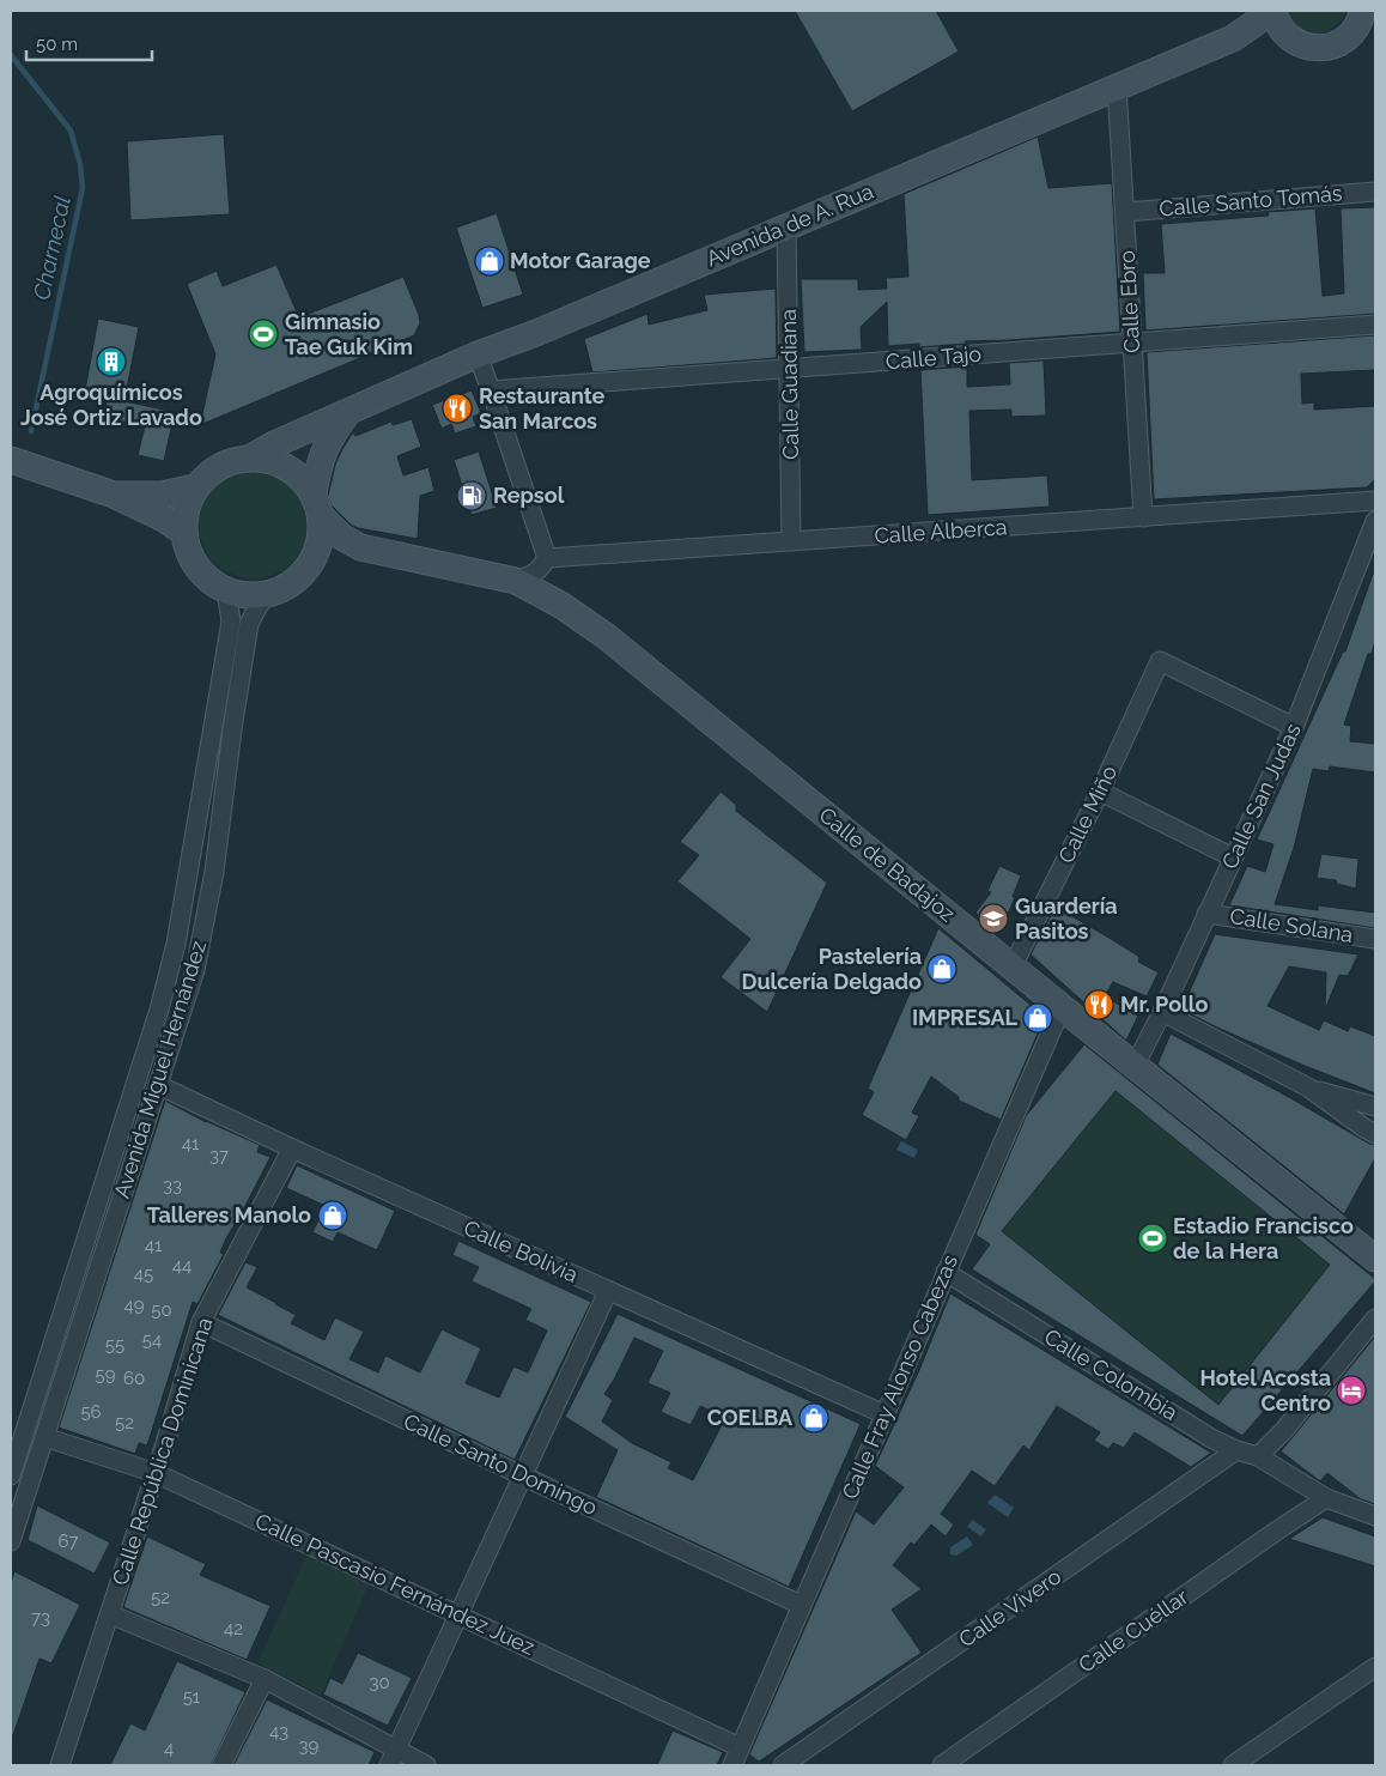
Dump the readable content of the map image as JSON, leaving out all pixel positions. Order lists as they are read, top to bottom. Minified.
{"streets":{"street":["Calle Santo Tomás","Avenida de A. Rua","Calle Ebro","Calle Tajo","Calle Guadiana","Calle Alberca","Calle San Judas","Calle Miño","Calle de Badajoz","Calle Solana","Avenida Miguel Hernández","Calle Bolivia","Calle Colombia","Calle Fray Alonso Cabezas","Calle República Dominicana","Calle Santo Domingo","Calle Pascasio Fernández Juez","Calle Vivero","Calle Cuéllar"]},"crossings":[["Calle Santo Tomás","Calle Ebro"],["Avenida de A. Rua","Calle Ebro"],["Avenida de A. Rua","Calle Guadiana"],["Avenida de A. Rua","Calle de Badajoz"],["Avenida de A. Rua","Avenida Miguel Hernández"],["Calle Ebro","Calle Tajo"],["Calle Ebro","Calle Alberca"],["Calle Tajo","Calle Guadiana"],["Calle Guadiana","Calle Alberca"],["Calle San Judas","Calle Miño"],["Calle San Judas","Calle de Badajoz"],["Calle San Judas","Calle Solana"],["Calle Miño","Calle de Badajoz"],["Calle de Badajoz","Avenida Miguel Hernández"],["Calle de Badajoz","Calle Fray Alonso Cabezas"],["Avenida Miguel Hernández","Calle Bolivia"],["Avenida Miguel Hernández","Calle Pascasio Fernández Juez"],["Calle Bolivia","Calle Fray Alonso Cabezas"],["Calle Bolivia","Calle República Dominicana"],["Calle Colombia","Calle Fray Alonso Cabezas"],["Calle Colombia","Calle Vivero"],["Calle Colombia","Calle Cuéllar"],["Calle Fray Alonso Cabezas","Calle Santo Domingo"],["Calle Fray Alonso Cabezas","Calle Pascasio Fernández Juez"],["Calle República Dominicana","Calle Santo Domingo"],["Calle República Dominicana","Calle Pascasio Fernández Juez"]],"water":["Charnecal"],"places":{"shop":["Motor Garage","Pastelería Dulcería Delgado","IMPRESAL","Talleres Manolo","COELBA"],"sports":["Gimnasio Tae Guk Kim","Estadio Francisco de la Hera"],"building":["Agroquímicos José Ortiz Lavado"],"restaurant":["Restaurante San Marcos","Mr. Pollo"],"fuel station":["Repsol"],"school or university":["Guardería Pasitos"],"hotel":["Hotel Acosta Centro"]},"house_numbers":["41","37","33","41","44","45","49","50","54","55","59","60","56","52","67","52","73","42","30","51","43","39","4"],"scale_bar":"50 m"}
